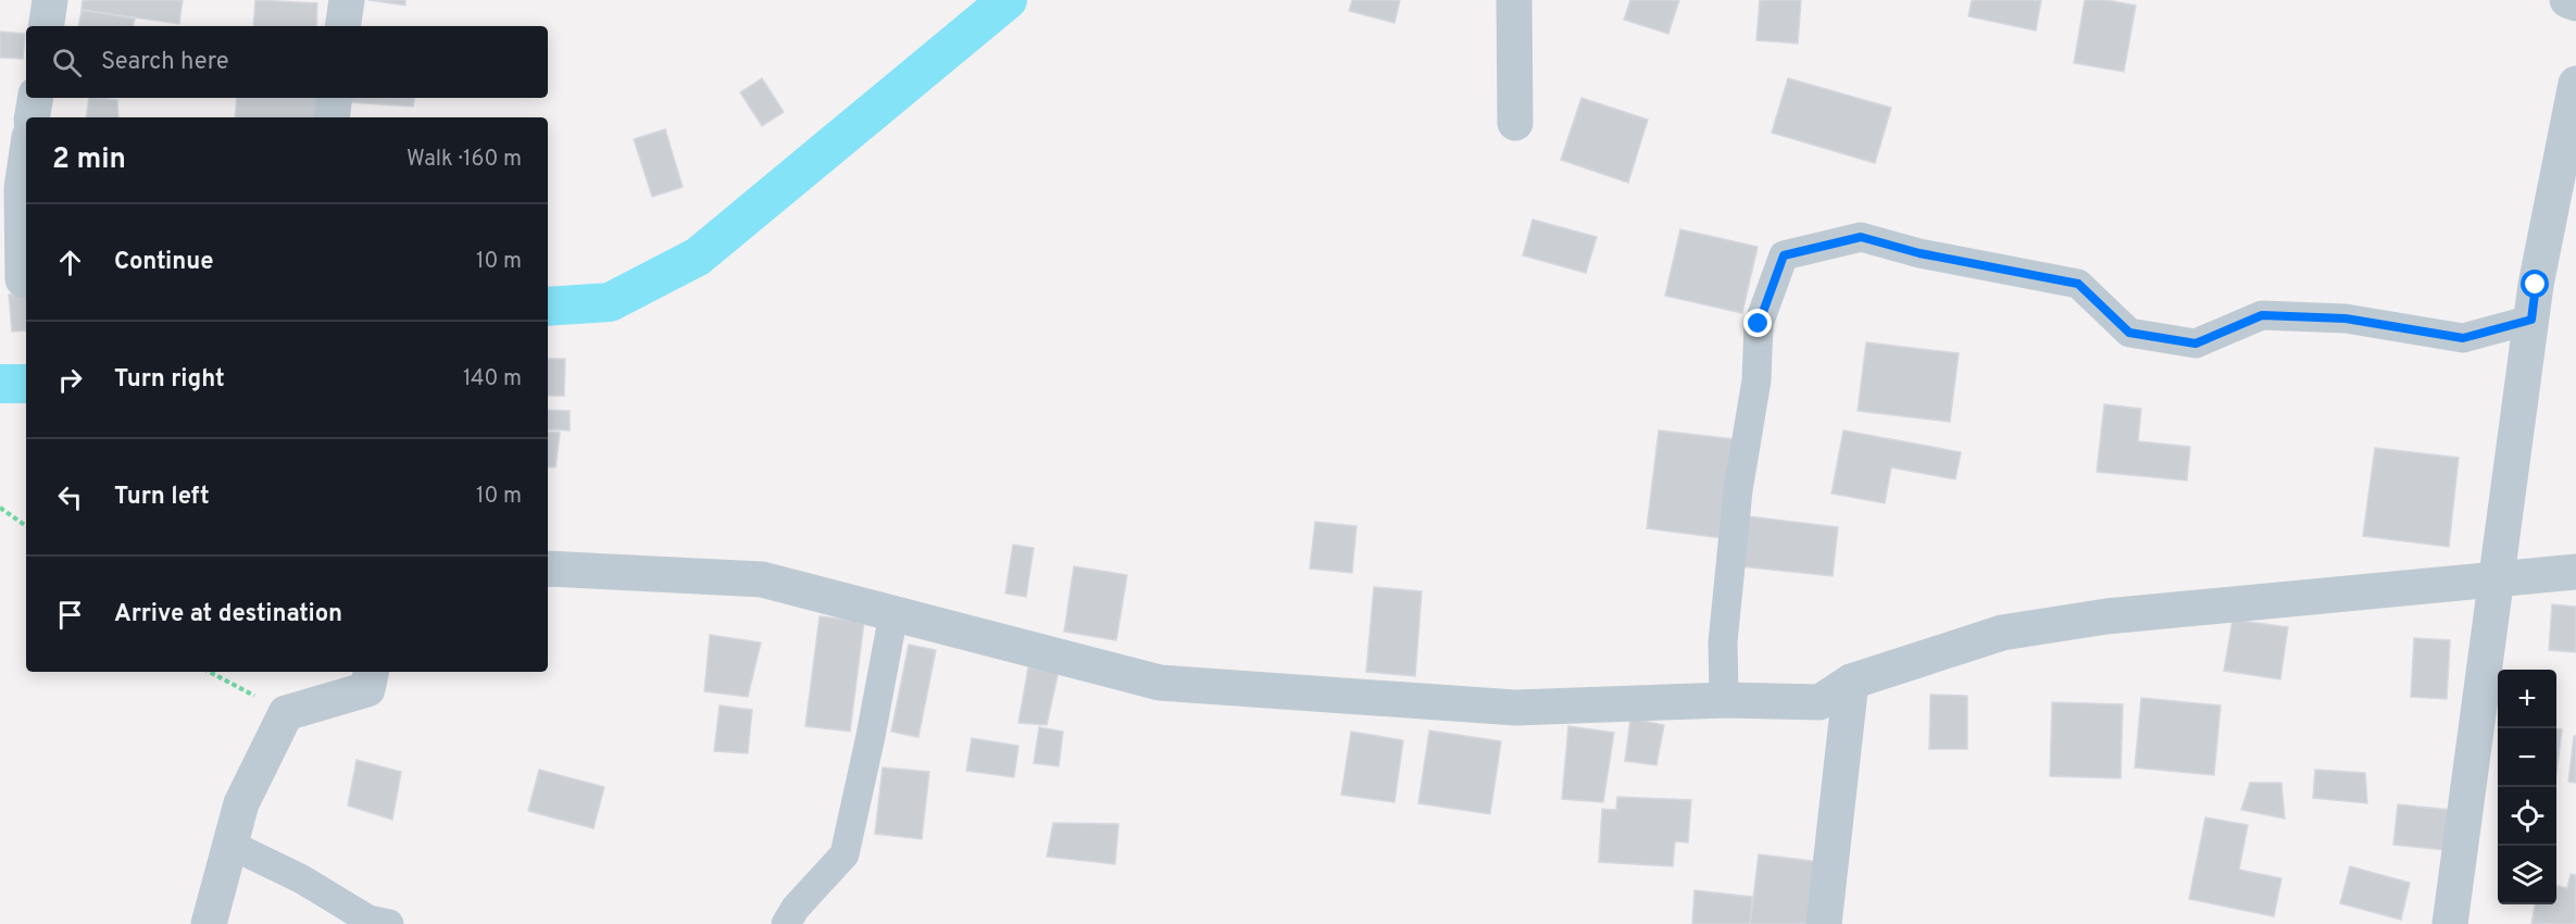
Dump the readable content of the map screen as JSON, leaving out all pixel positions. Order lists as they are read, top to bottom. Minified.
{"page":{"search":"Search here","heading":["2 min","Walk · 160 m"],"list":[["Continue","10 m"],["Turn right","140 m"],["Turn left","10 m"],"Arrive at destination"],"map_buttons":["+","−"]}}
